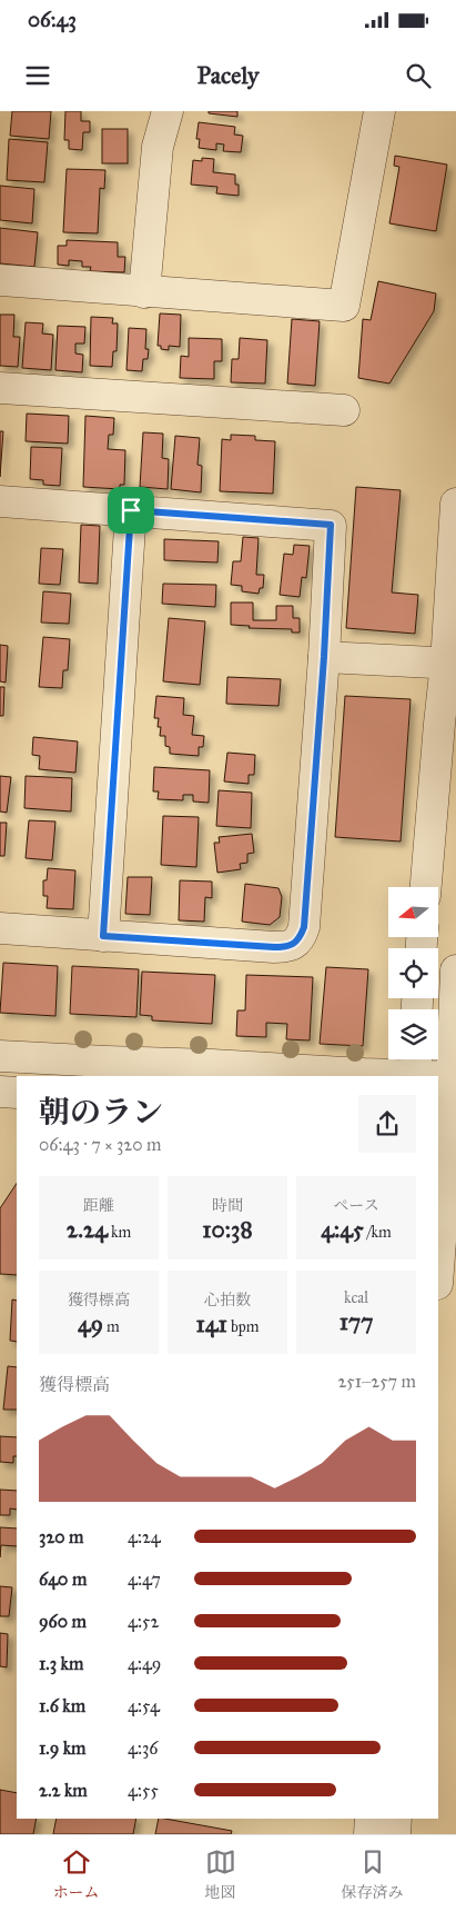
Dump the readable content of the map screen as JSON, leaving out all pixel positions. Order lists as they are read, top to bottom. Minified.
{"north":"left","page":{"status":"06:43","header":"Pacely","heading":["朝のラン","06:43 · 7 × 320 m"],"stats":[["距離","2.24 km"],["時間","10:38"],["ペース","4:45 /km"],["獲得標高","49 m"],["心拍数","141 bpm"],["kcal","177"]],"chart":["獲得標高","251–257 m"],"list":[{"name":"320 m","note":"4:24"},{"name":"640 m","note":"4:47"},{"name":"960 m","note":"4:52"},{"name":"1.3 km","note":"4:49"},{"name":"1.6 km","note":"4:54"},{"name":"1.9 km","note":"4:36"},{"name":"2.2 km","note":"4:55"}],"tabs":["ホーム","地図","保存済み"]}}
